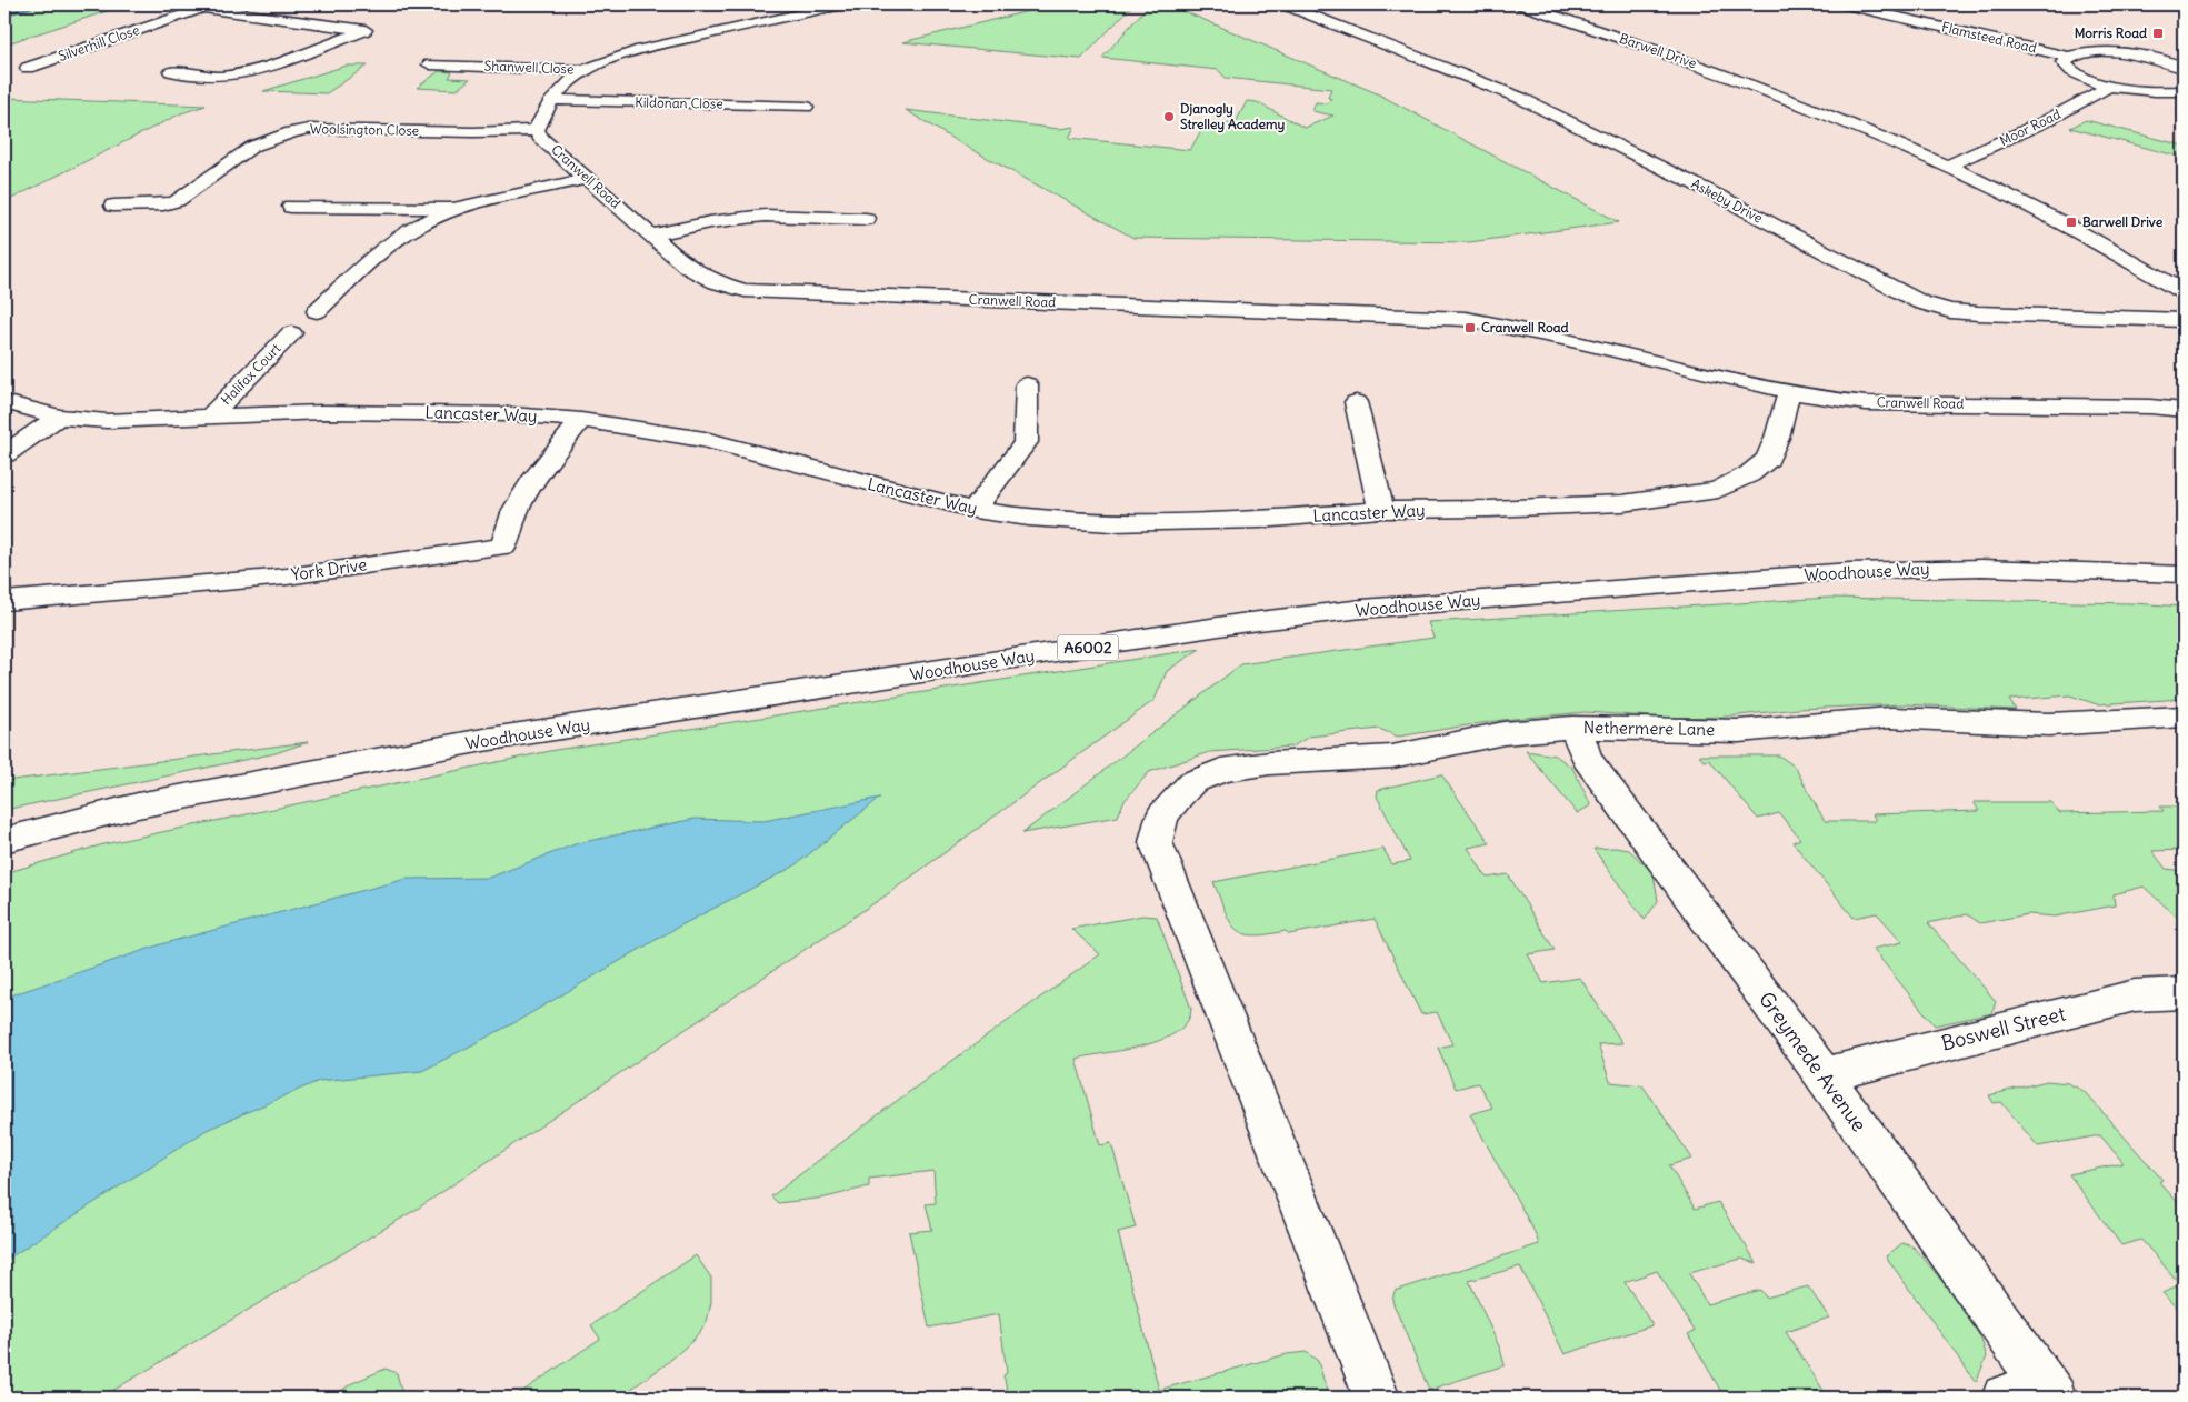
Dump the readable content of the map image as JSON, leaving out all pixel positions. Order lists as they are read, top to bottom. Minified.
{"streets":{"street":["Flamsteed Road","Silverhill Close","Barwell Drive","Shanwell Close","Kildonan Close","Moor Road","Woolsington Close","Cranwell Road","Askeby Drive","Halifax Court","Lancaster Way","York Drive","Woodhouse Way","A6002","Nethermere Lane","Boswell Street","Greymede Avenue"]},"crossings":[["Barwell Drive","Moor Road"],["Shanwell Close","Cranwell Road"],["Kildonan Close","Cranwell Road"],["Woolsington Close","Cranwell Road"],["Cranwell Road","Lancaster Way"],["Halifax Court","Lancaster Way"],["Lancaster Way","York Drive"],["Nethermere Lane","Greymede Avenue"],["Boswell Street","Greymede Avenue"]],"places":{"transit":["Morris Road","Barwell Drive","Cranwell Road"],"other":["Djanogly Strelley Academy"]}}
